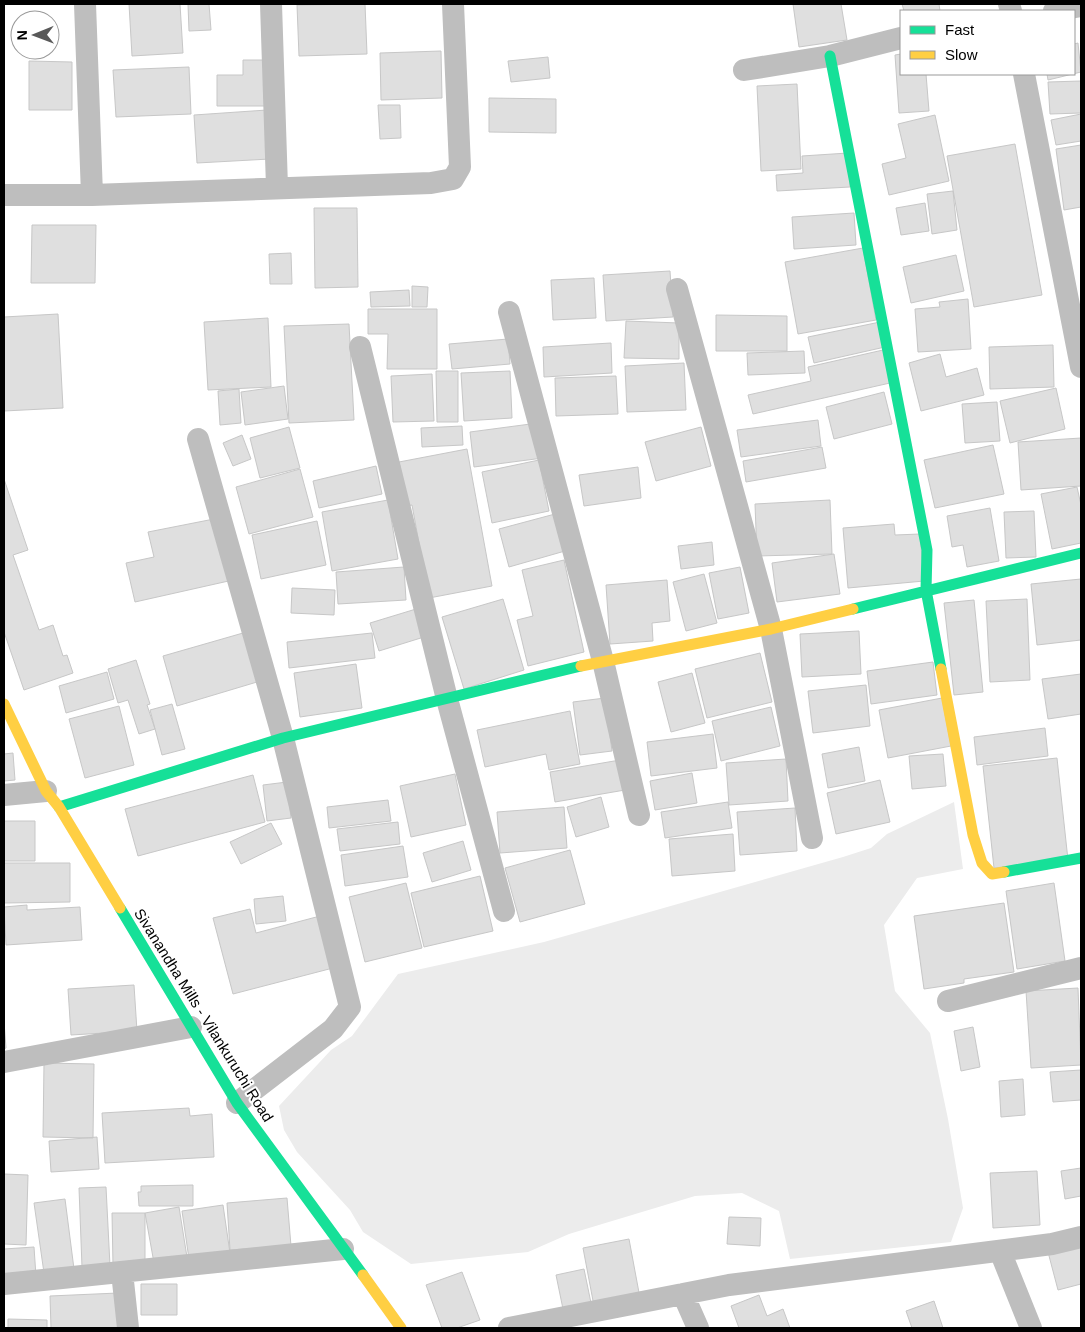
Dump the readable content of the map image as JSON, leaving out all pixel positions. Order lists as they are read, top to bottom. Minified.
{"streets":{"street":["Sivanandha Mills - Vilankuruchi Road"]},"legend":["Fast","Slow"],"north":"left"}
